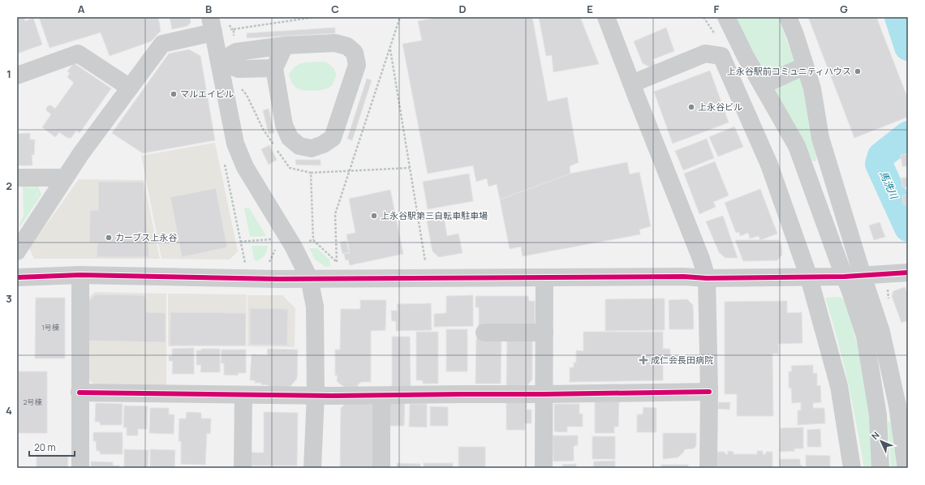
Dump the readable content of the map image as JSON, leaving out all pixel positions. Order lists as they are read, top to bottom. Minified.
{"water":["馬洗川"],"places":{"other":["上永谷駅前コミュニティハウス","マルエイビル","上永谷ビル","上永谷駅第三自転車駐車場","カーブス上永谷"],"health":["成仁会長田病院"]},"house_numbers":["1号棟","2号棟"],"scale_bar":"20 m","north":"top left","grid":{"columns":["A","B","C","D","E","F","G"],"rows":["1","2","3","4"]}}
